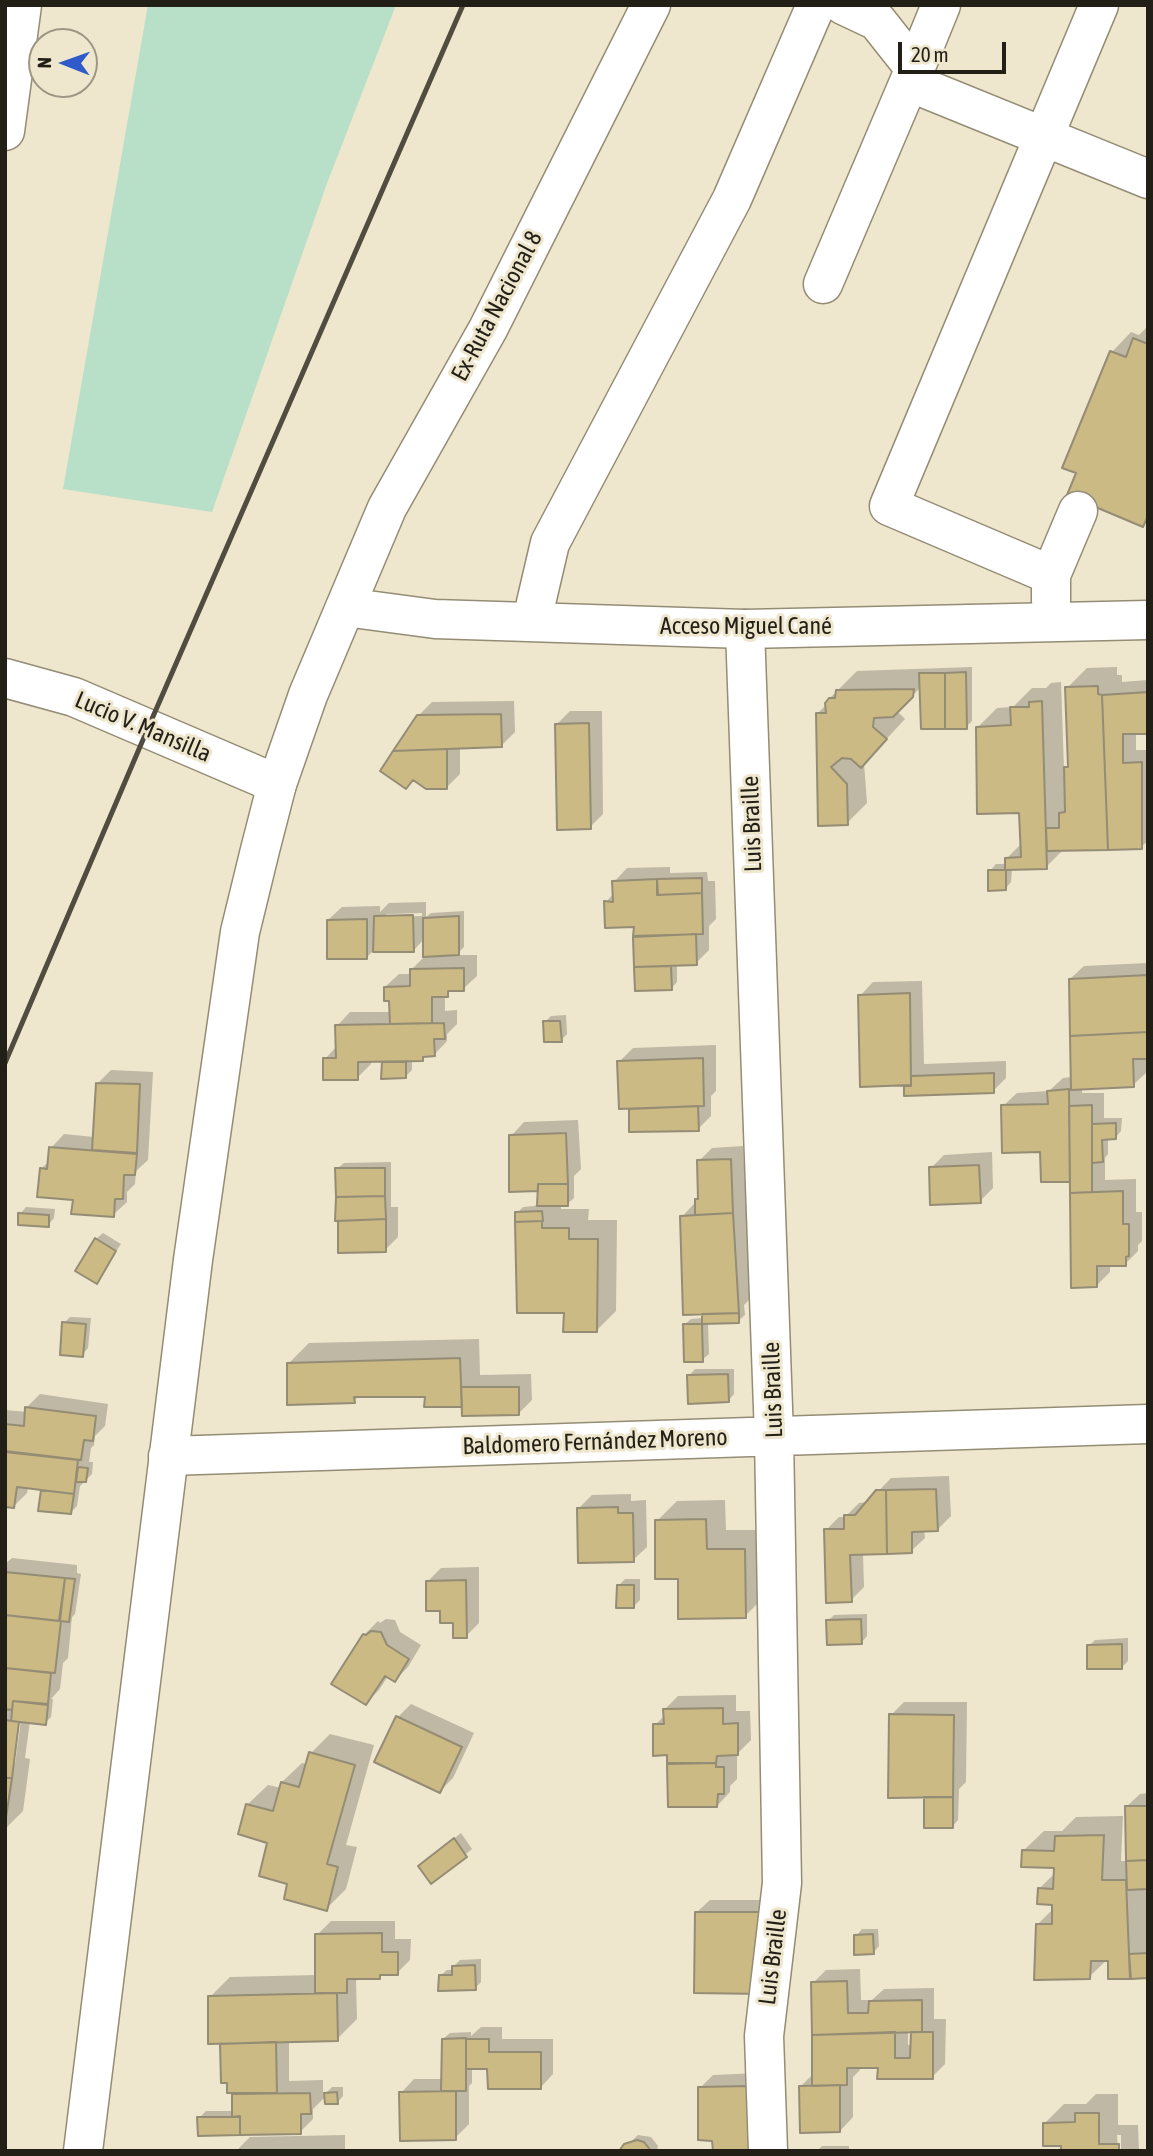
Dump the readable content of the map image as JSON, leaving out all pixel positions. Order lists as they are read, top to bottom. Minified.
{"streets":{"main road":["Ex-Ruta Nacional 8","Acceso Miguel Cané","Lucio V. Mansilla","Luis Braille","Baldomero Fernández Moreno"]},"crossings":[["Ex-Ruta Nacional 8","Acceso Miguel Cané"],["Ex-Ruta Nacional 8","Lucio V. Mansilla"],["Ex-Ruta Nacional 8","Baldomero Fernández Moreno"],["Acceso Miguel Cané","Luis Braille"],["Luis Braille","Baldomero Fernández Moreno"]],"scale_bar":"20 m","north":"left"}
